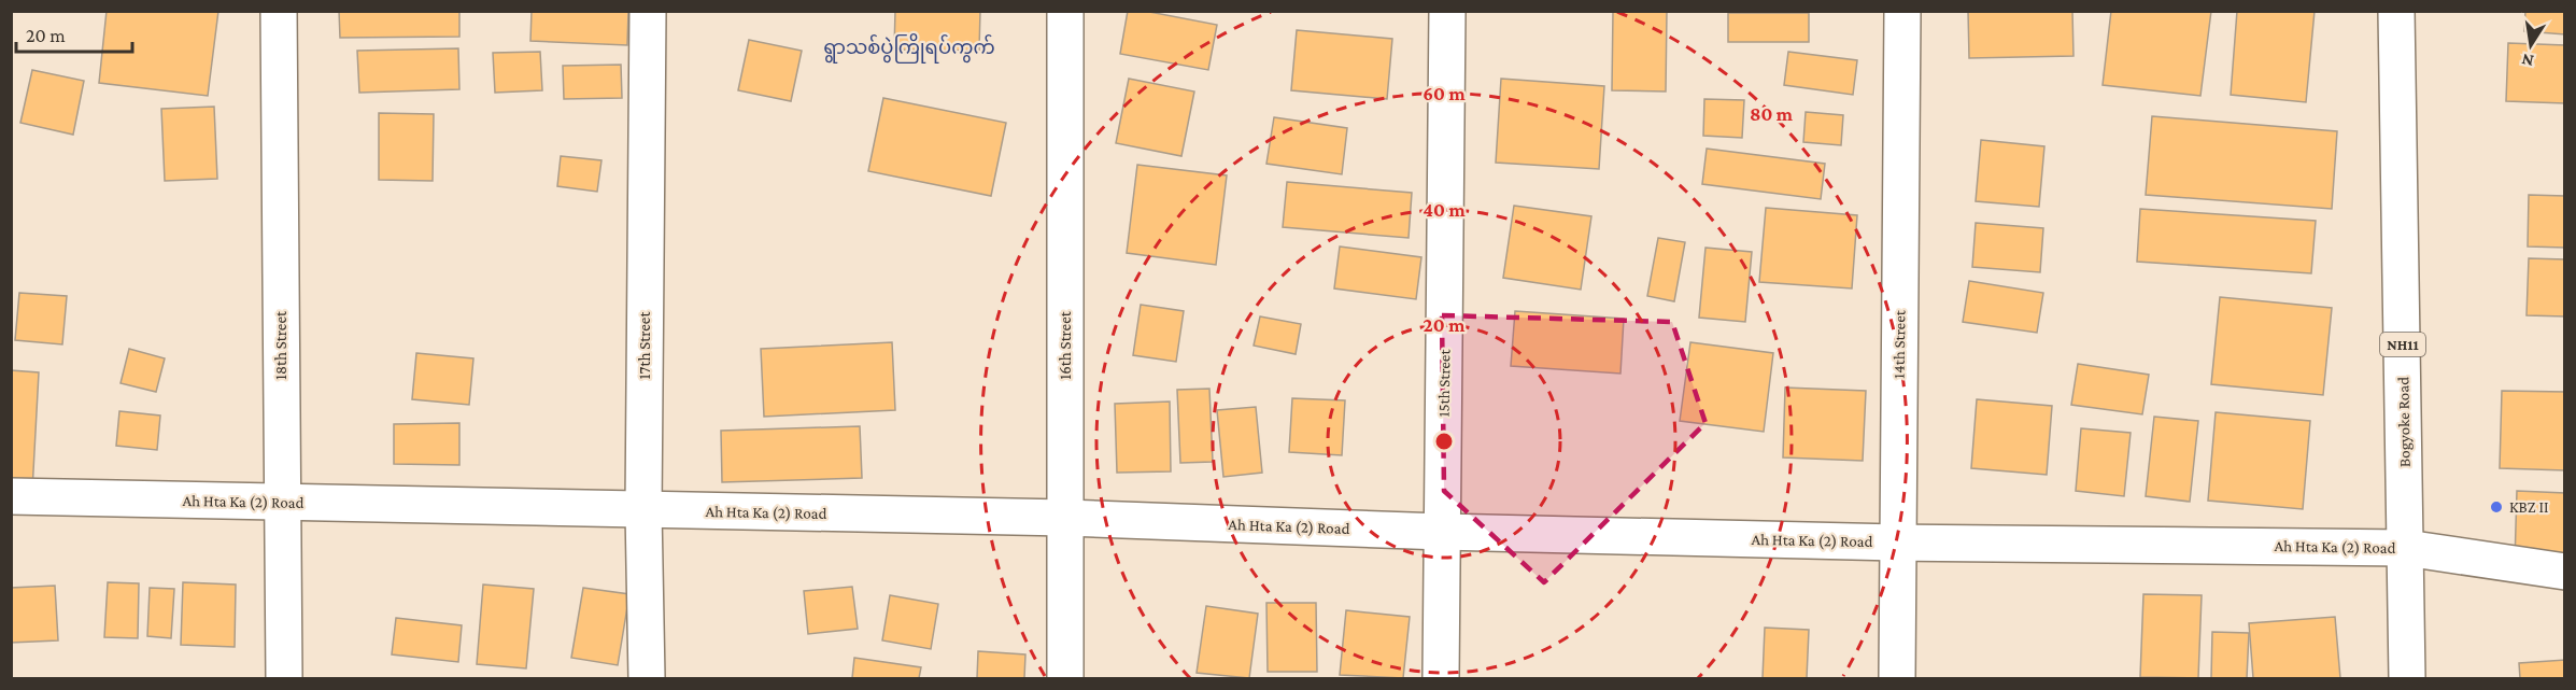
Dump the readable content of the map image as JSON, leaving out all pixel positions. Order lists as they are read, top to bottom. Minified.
{"streets":{"main road":["14th Street","NH11","18th Street","17th Street","16th Street","15th Street","Bogyoke Road","Ah Hta Ka (2) Road"]},"crossings":[["14th Street","Ah Hta Ka (2) Road"],["18th Street","Ah Hta Ka (2) Road"],["17th Street","Ah Hta Ka (2) Road"],["16th Street","Ah Hta Ka (2) Road"],["15th Street","Ah Hta Ka (2) Road"],["Bogyoke Road","Ah Hta Ka (2) Road"]],"districts":["ရွာသစ်ပွဲကြိုရပ်ကွက်"],"places":["KBZ II"],"scale_bar":"20 m","north":"bottom","rings":["60 m","80 m","40 m","20 m"]}
